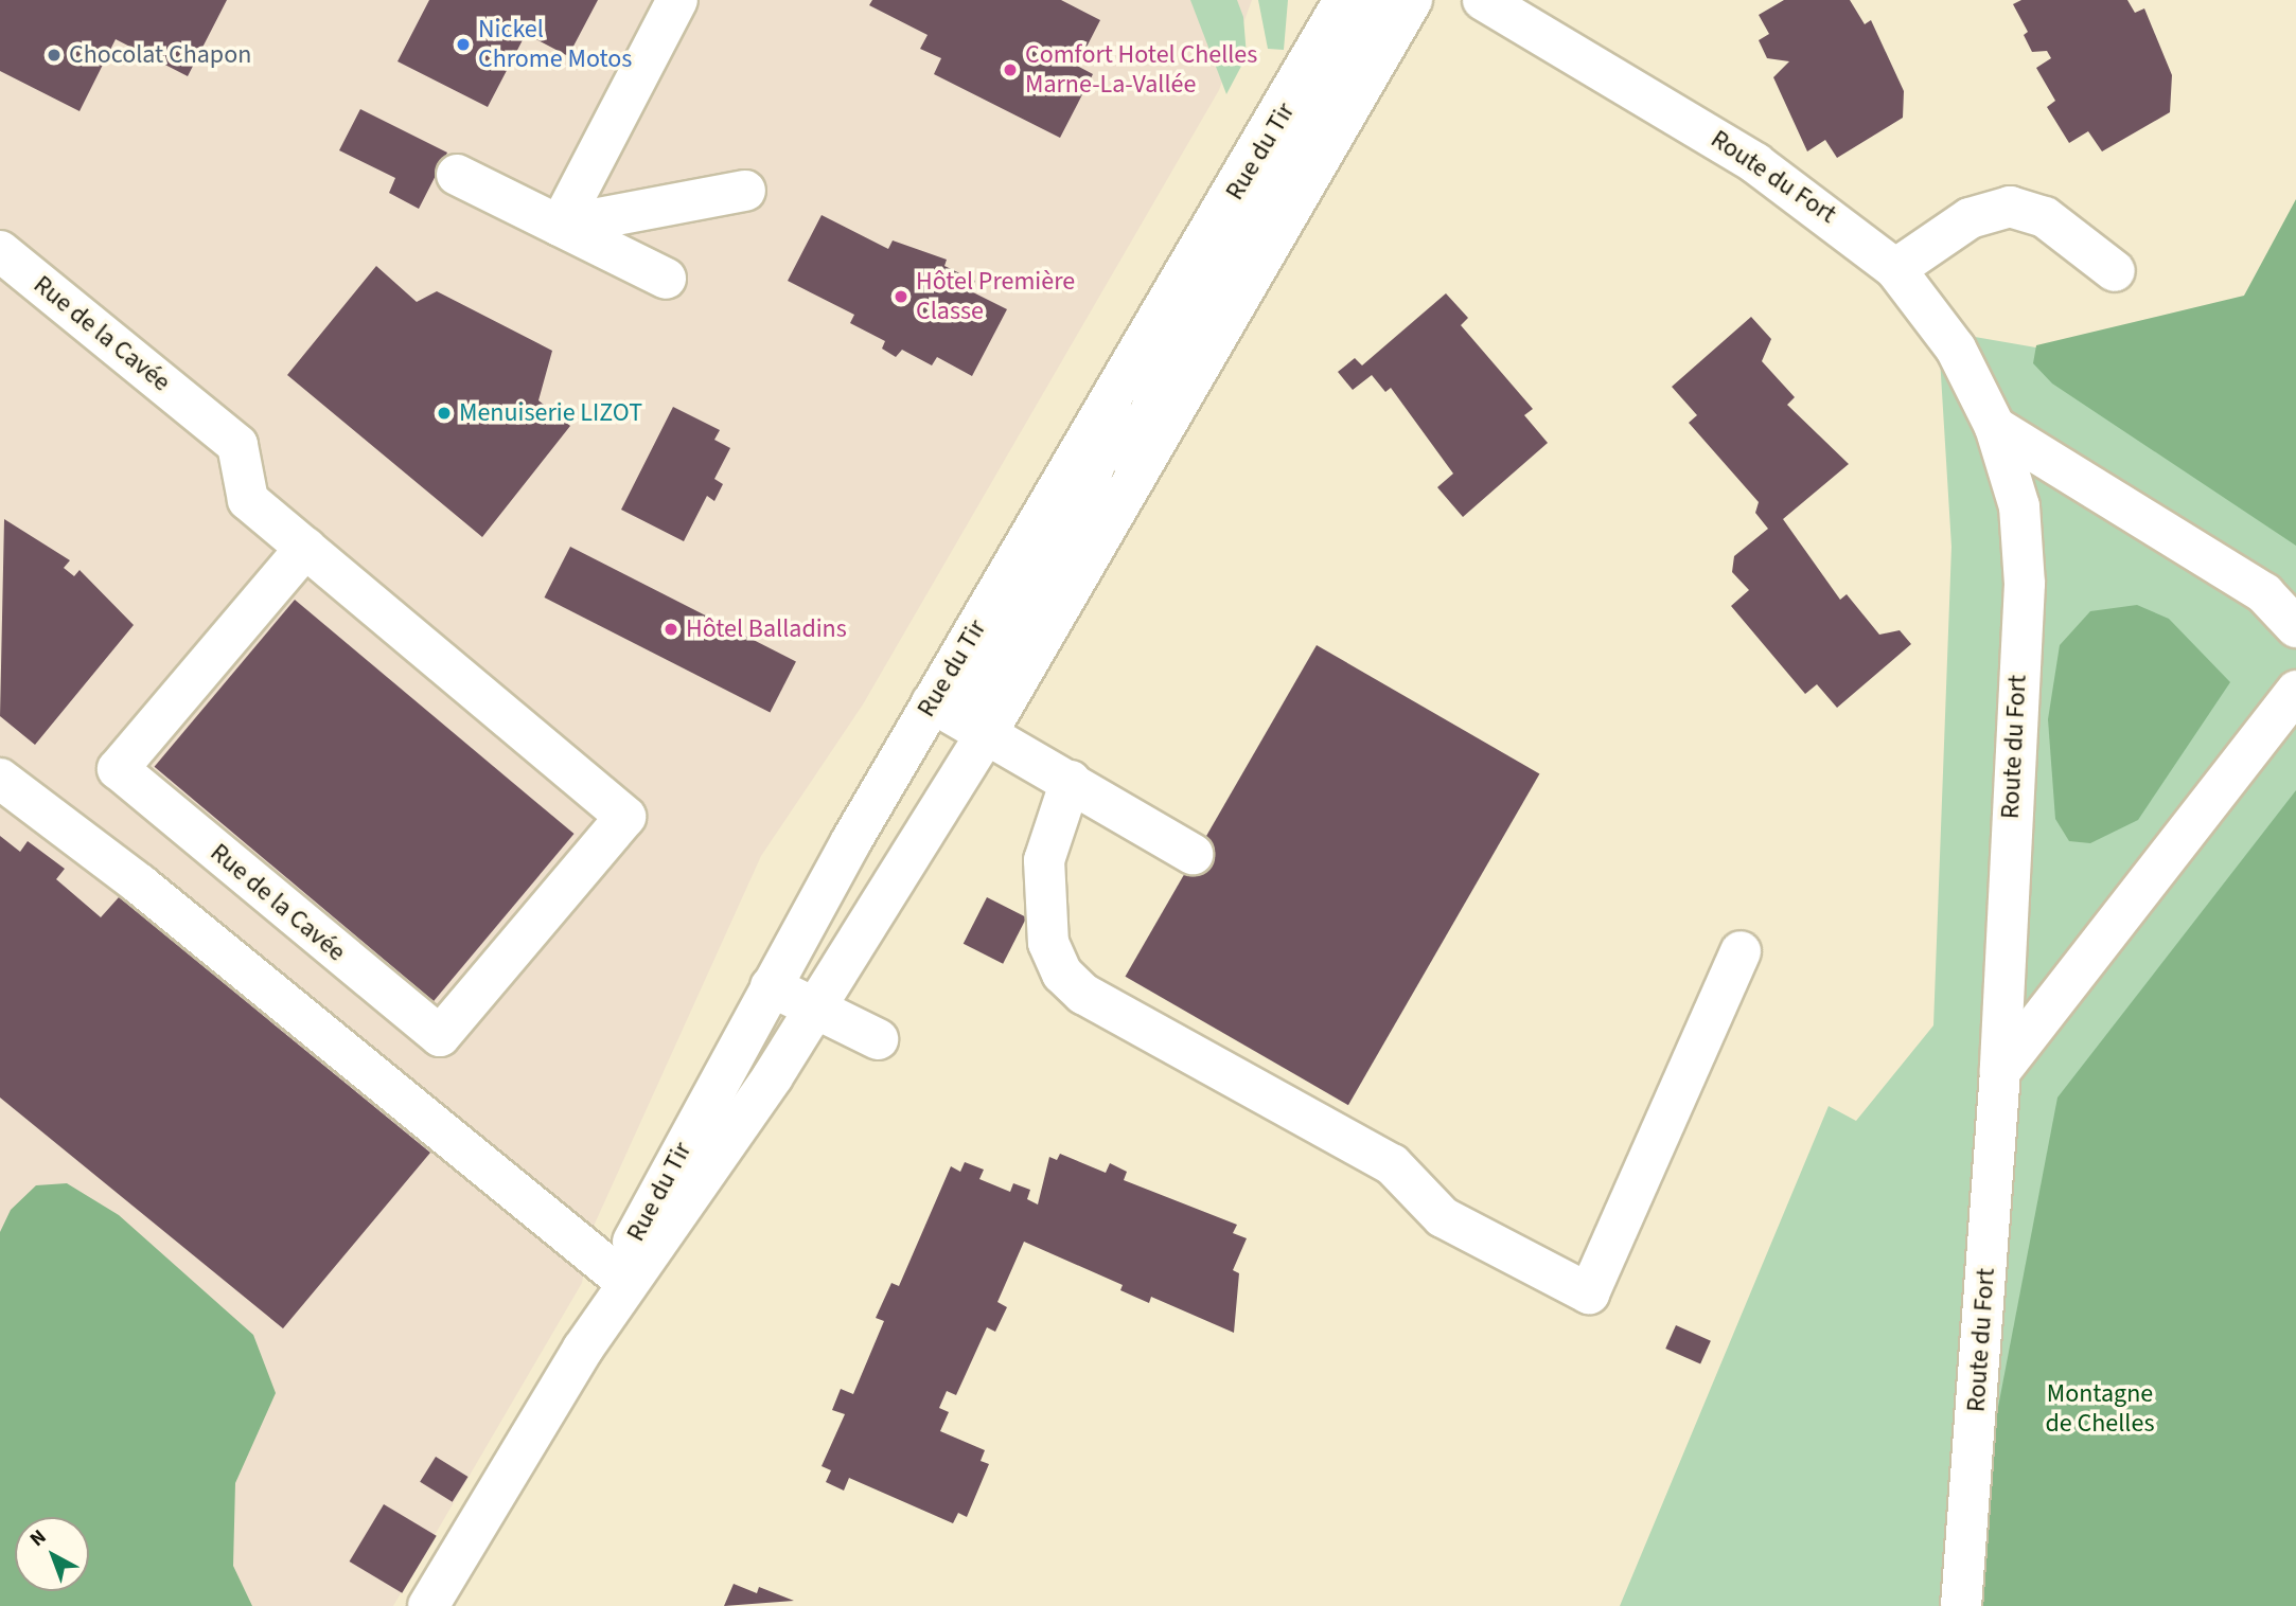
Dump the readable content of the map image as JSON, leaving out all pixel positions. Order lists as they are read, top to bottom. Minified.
{"streets":{"main road":["Rue du Tir","Route du Fort","Rue de la Cavée"]},"parks":["Montagne de Chelles"],"places":["Nickel Chrome Motos","Chocolat Chapon","Comfort Hotel Chelles Marne-La-Vallée","Hôtel Première Classe","Menuiserie LIZOT","Hôtel Balladins"],"north":"top left"}
